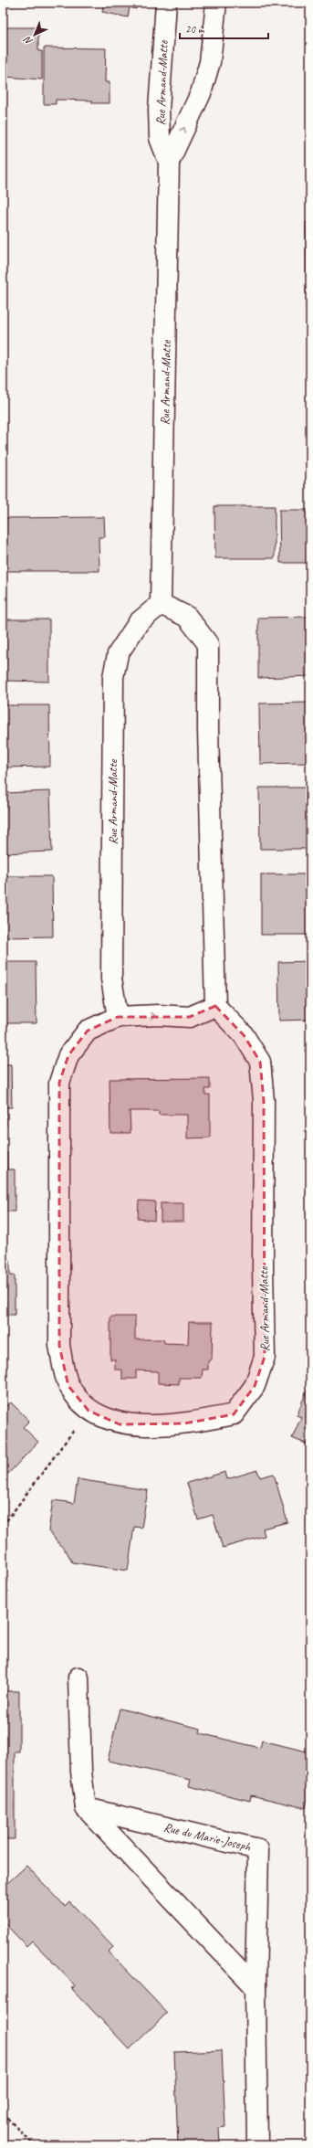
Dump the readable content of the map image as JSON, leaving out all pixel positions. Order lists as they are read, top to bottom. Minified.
{"streets":{"street":["Rue Armand-Matte","Rue du Marie-Joseph"]},"scale_bar":"20 m","north":"bottom left"}
